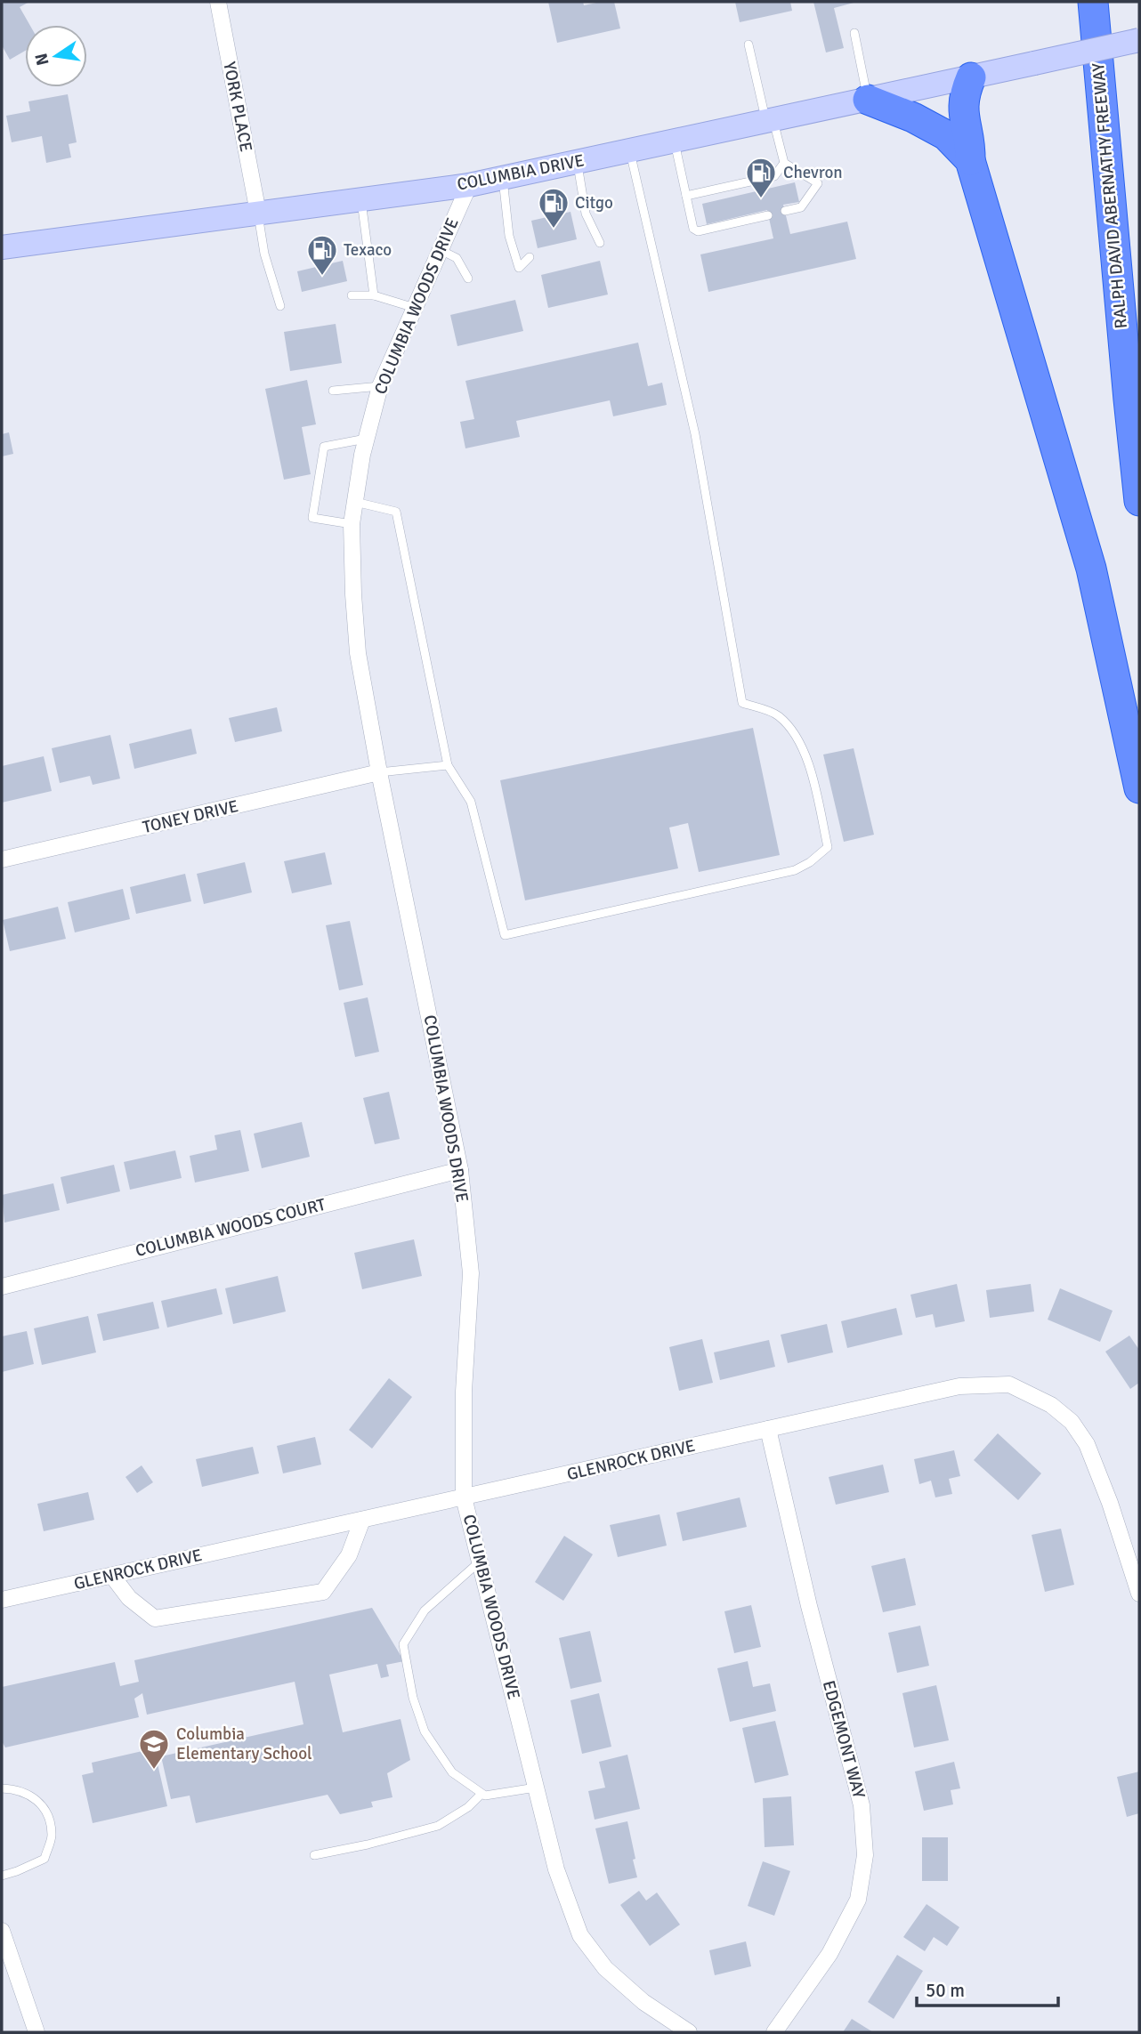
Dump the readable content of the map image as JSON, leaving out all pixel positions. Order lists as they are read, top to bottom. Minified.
{"streets":{"highway":["RALPH DAVID ABERNATHY FREEWAY"],"main road":["COLUMBIA DRIVE"],"street":["YORK PLACE","COLUMBIA WOODS DRIVE","TONEY DRIVE","COLUMBIA WOODS COURT","GLENROCK DRIVE","EDGEMONT WAY"]},"crossings":[["YORK PLACE","COLUMBIA DRIVE"],["COLUMBIA DRIVE","COLUMBIA WOODS DRIVE"],["COLUMBIA WOODS DRIVE","TONEY DRIVE"],["COLUMBIA WOODS DRIVE","COLUMBIA WOODS COURT"],["COLUMBIA WOODS DRIVE","GLENROCK DRIVE"],["GLENROCK DRIVE","EDGEMONT WAY"]],"places":{"fuel station":["Chevron","Citgo","Texaco"],"school or university":["Columbia Elementary School"]},"scale_bar":"50 m","north":"left"}
